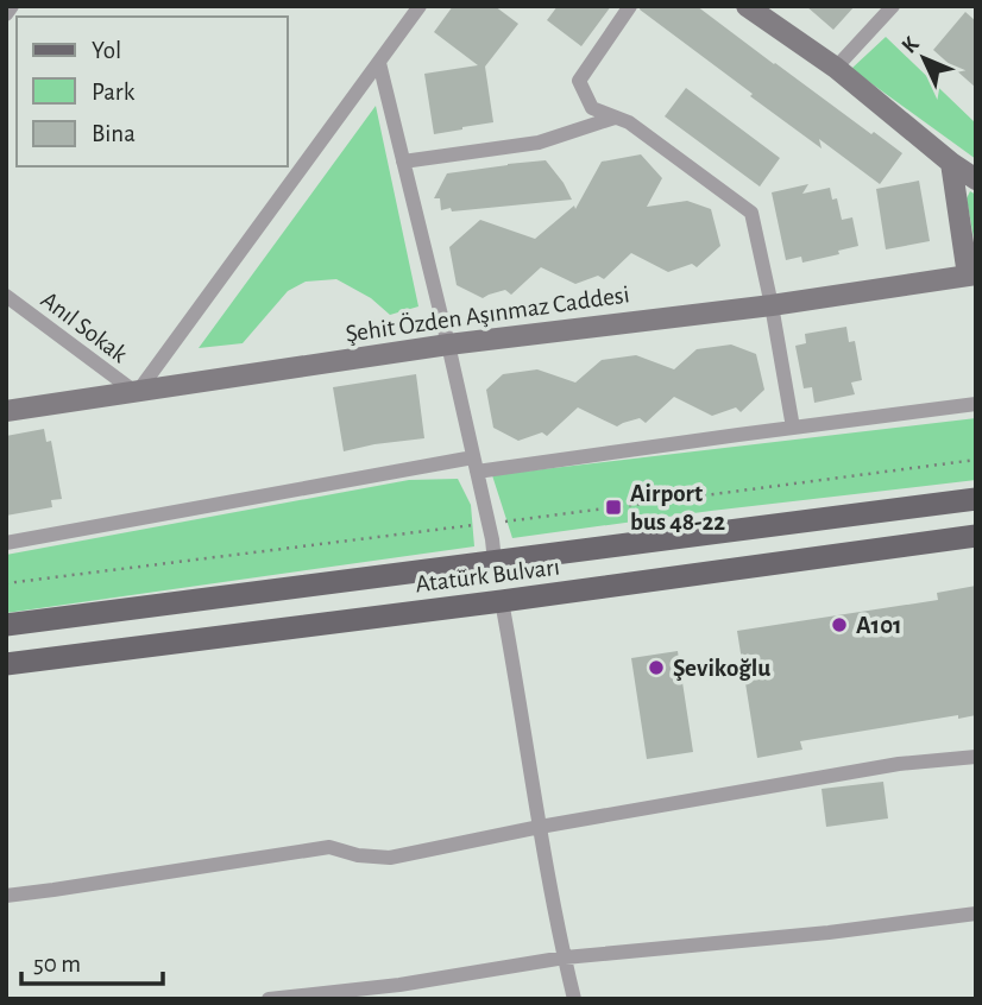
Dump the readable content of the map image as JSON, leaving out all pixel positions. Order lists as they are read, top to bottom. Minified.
{"streets":{"main road":["Atatürk Bulvarı"],"street":["Şehit Özden Aşınmaz Caddesi","Anıl Sokak"]},"crossings":[["Şehit Özden Aşınmaz Caddesi","Anıl Sokak"]],"places":{"transit":["Airport bus 48-22"],"other":["A101","Şevikoğlu"]},"legend":["Yol","Park","Bina"],"scale_bar":"50 m","north":"top left"}
